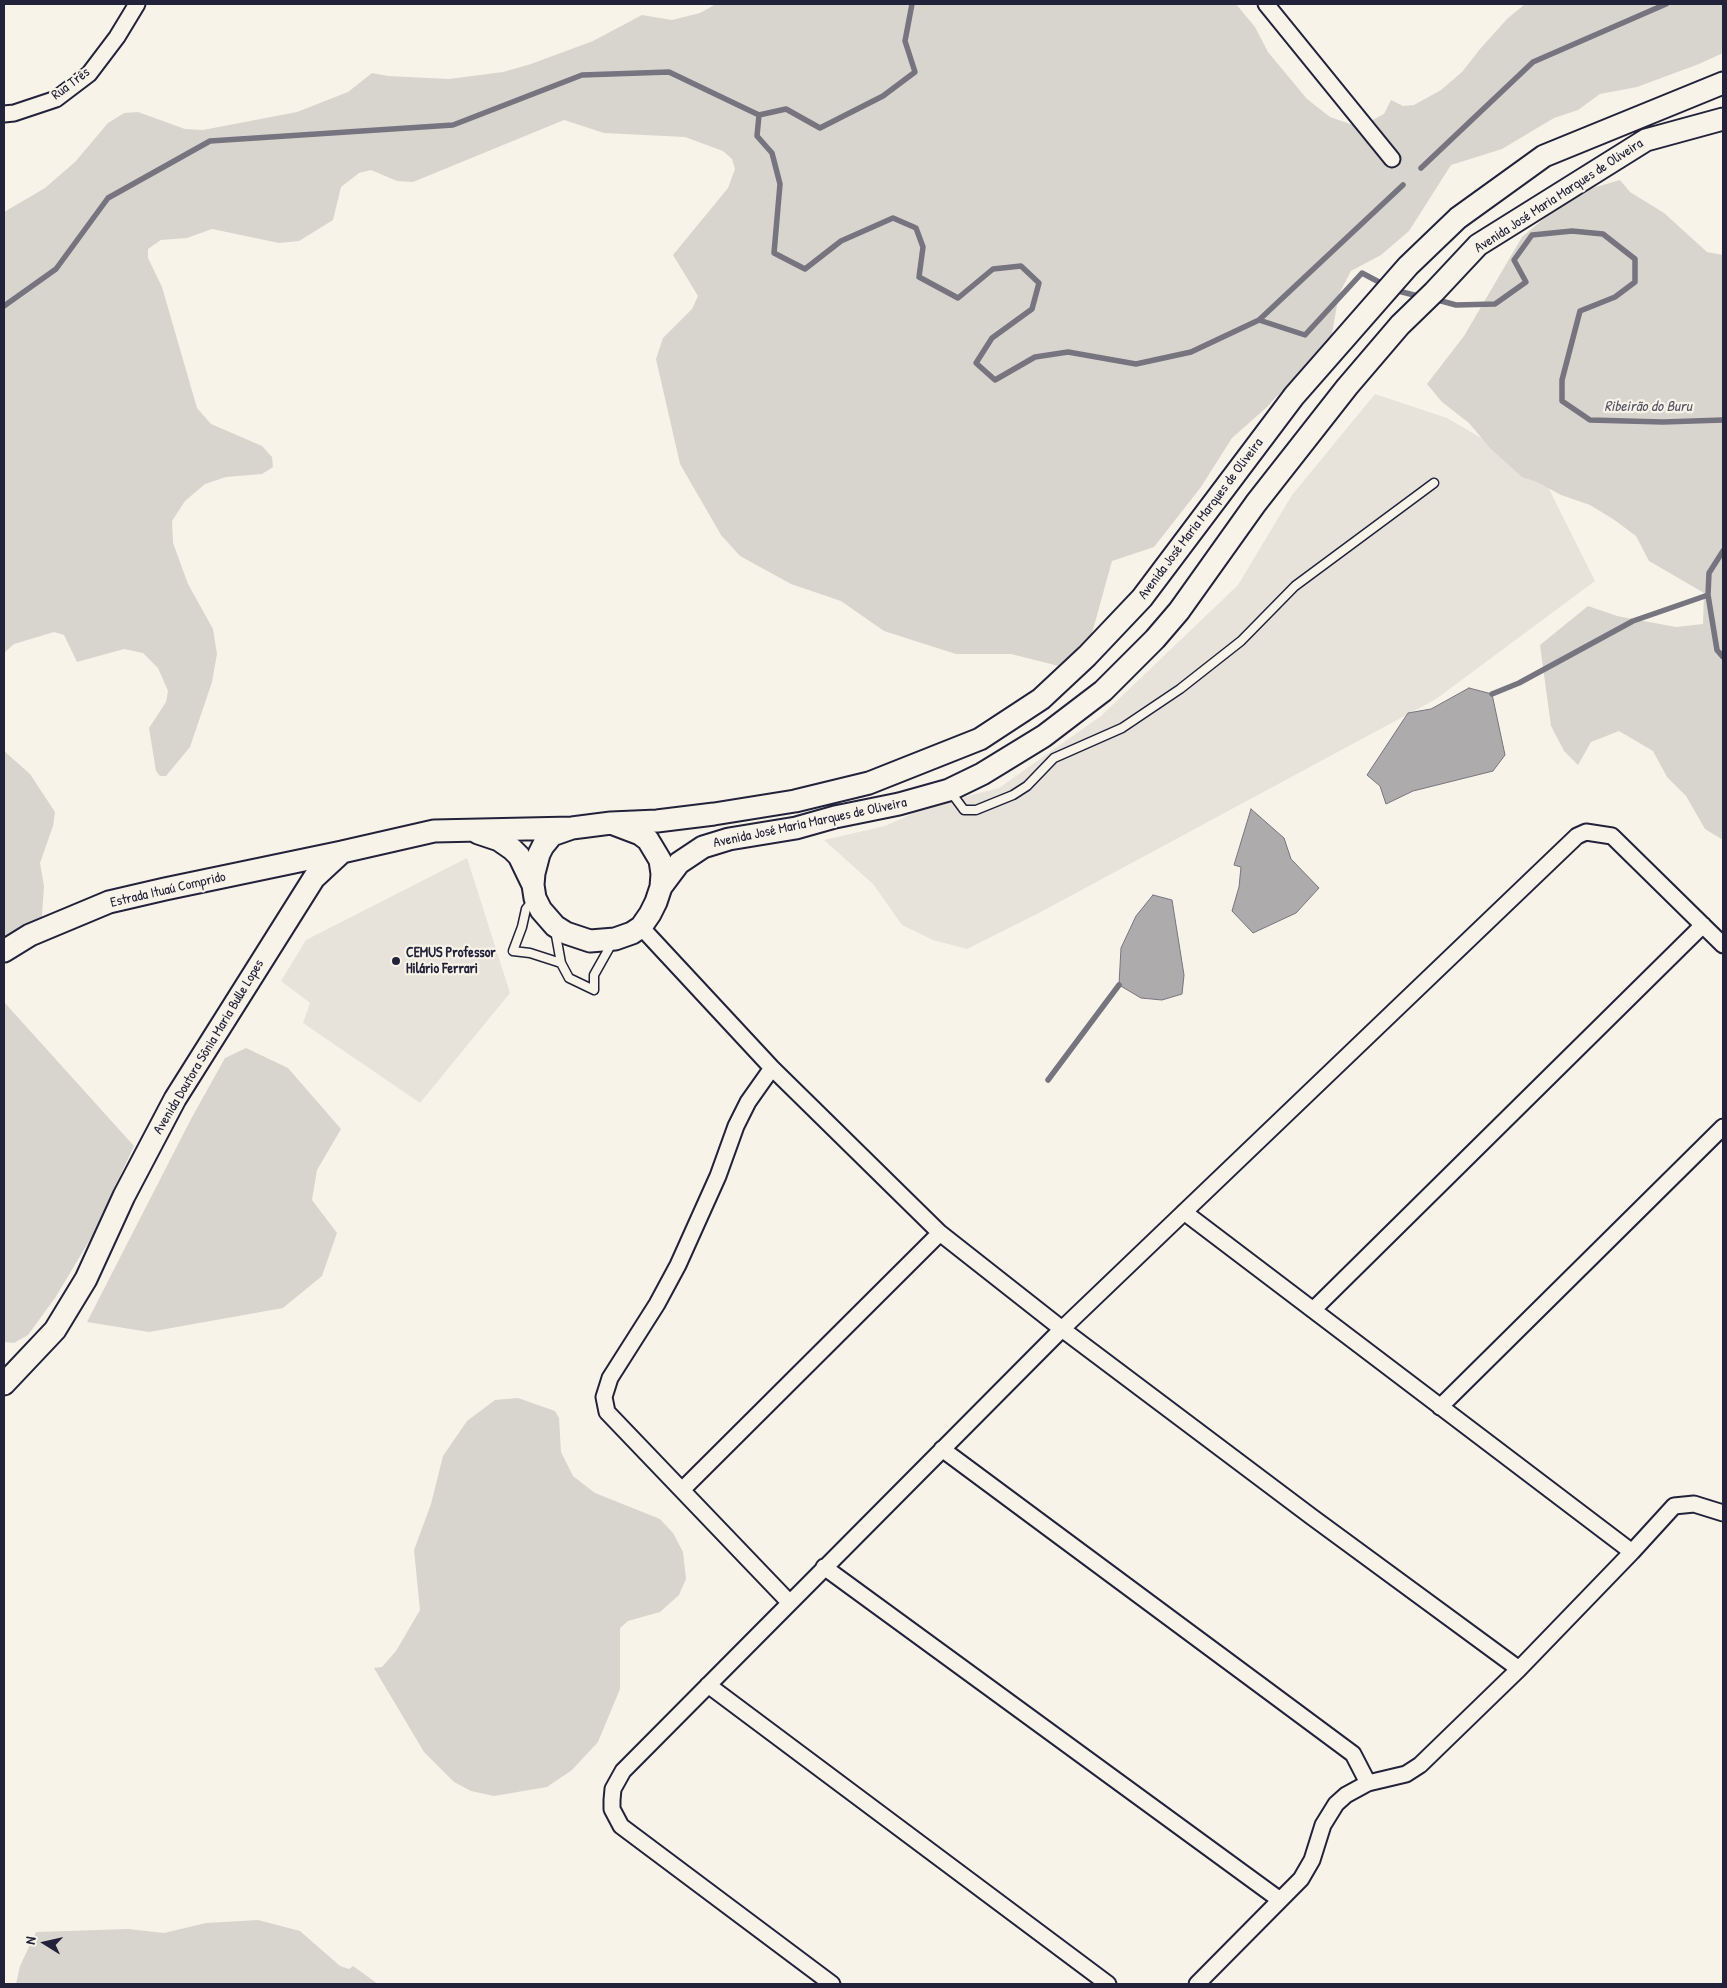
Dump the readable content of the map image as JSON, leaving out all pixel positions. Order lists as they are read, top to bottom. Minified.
{"streets":{"main road":["Avenida José Maria Marques de Oliveira","Estrada Ituaú Comprido","Avenida Doutora Sônia Maria Bulle Lopes"],"street":["Rua Três"]},"crossings":[["Estrada Ituaú Comprido","Avenida Doutora Sônia Maria Bulle Lopes"]],"water":["Ribeirão do Buru"],"places":["CEMUS Professor Hilário Ferrari"],"north":"left"}
